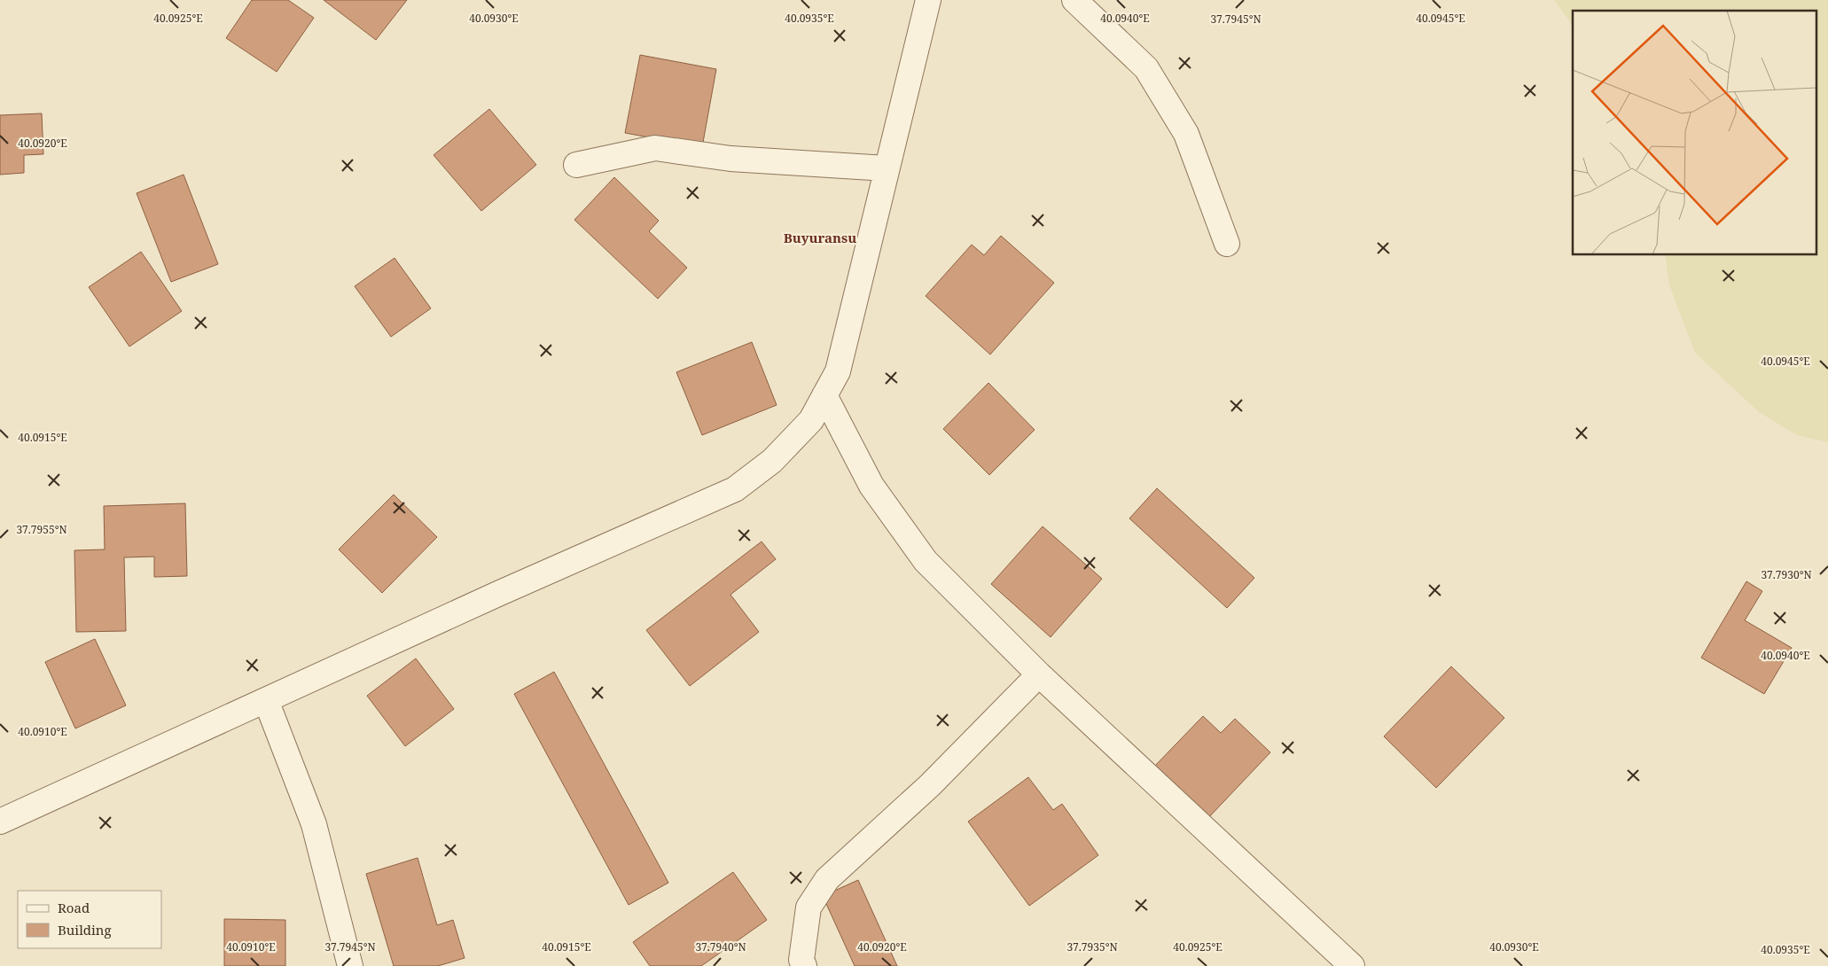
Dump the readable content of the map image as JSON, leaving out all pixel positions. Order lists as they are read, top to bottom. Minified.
{"districts":["Buyuransu"],"legend":["Road","Building"],"coordinates":["40.0925°E","40.0930°E","40.0935°E","40.0940°E","40.0945°E","37.7945°N","40.0920°E","40.0915°E","37.7955°N","37.7930°N","40.0910°E","37.7940°N","37.7935°N"]}
